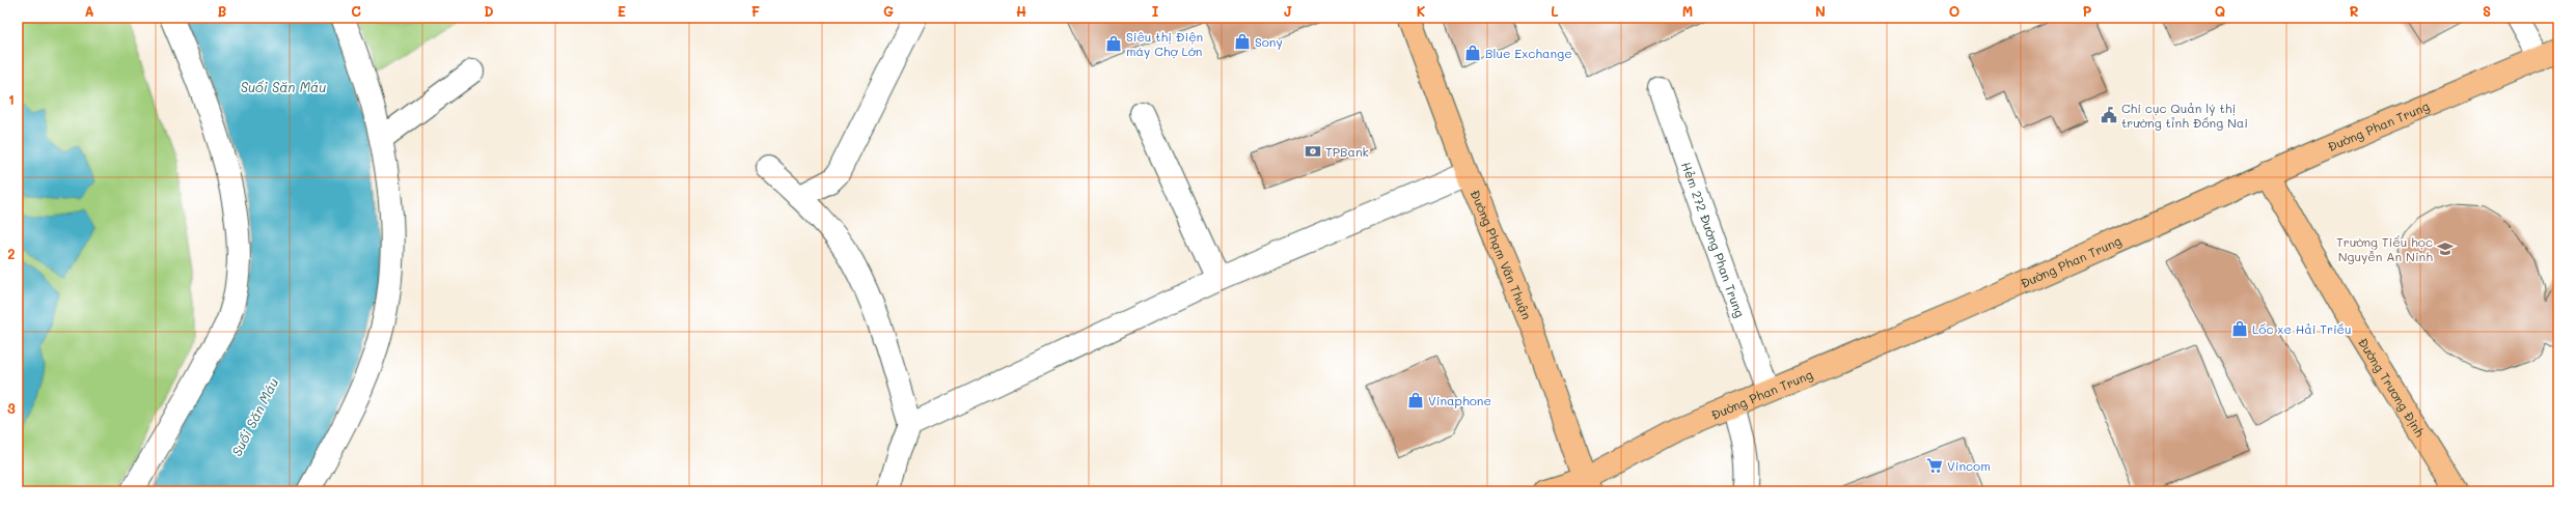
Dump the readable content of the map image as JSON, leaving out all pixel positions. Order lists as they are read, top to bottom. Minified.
{"streets":{"main road":["Đường Phan Trung","Đường Phạm Văn Thuận","Đường Trương Định"],"street":["Hẻm 272 Đường Phan Trung"]},"crossings":[["Đường Phan Trung","Hẻm 272 Đường Phan Trung"],["Đường Phan Trung","Đường Phạm Văn Thuận"],["Đường Phan Trung","Đường Trương Định"]],"water":["Suối Săn Máu"],"places":{"shop":["Sony","Siêu thị Điện máy Chợ Lớn","Blue Exchange","Lốc xe Hải Triều","Vinaphone"],"public building":["Chi cục Quản lý thị trường tỉnh Đồng Nai"],"bank":["TPBank"],"school or university":["Trường Tiểu học Nguyễn An Ninh"],"supermarket":["Vincom"]},"grid":{"columns":["A","B","C","D","E","F","G","H","I","J","K","L","M","N","O","P","Q","R","S"],"rows":["1","2","3"]}}
